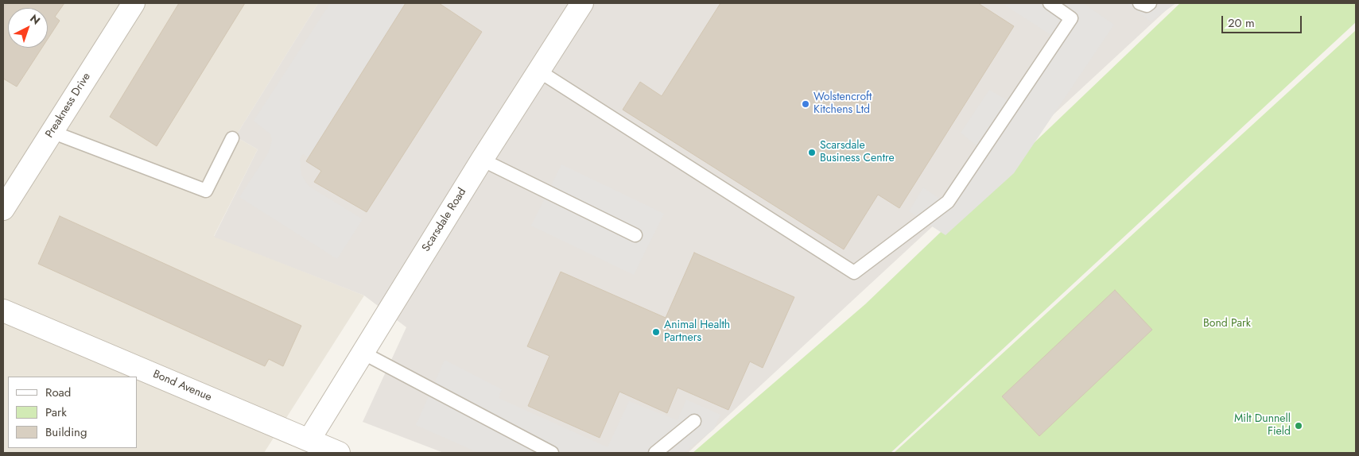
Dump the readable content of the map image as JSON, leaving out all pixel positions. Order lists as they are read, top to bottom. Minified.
{"streets":{"street":["Preakness Drive","Scarsdale Road","Bond Avenue"]},"crossings":[["Scarsdale Road","Bond Avenue"]],"parks":["Bond Park"],"places":["Wolstencroft Kitchens Ltd","Scarsdale Business Centre","Animal Health Partners","Milt Dunnell Field"],"legend":["Road","Park","Building"],"scale_bar":"20 m","north":"top right"}
